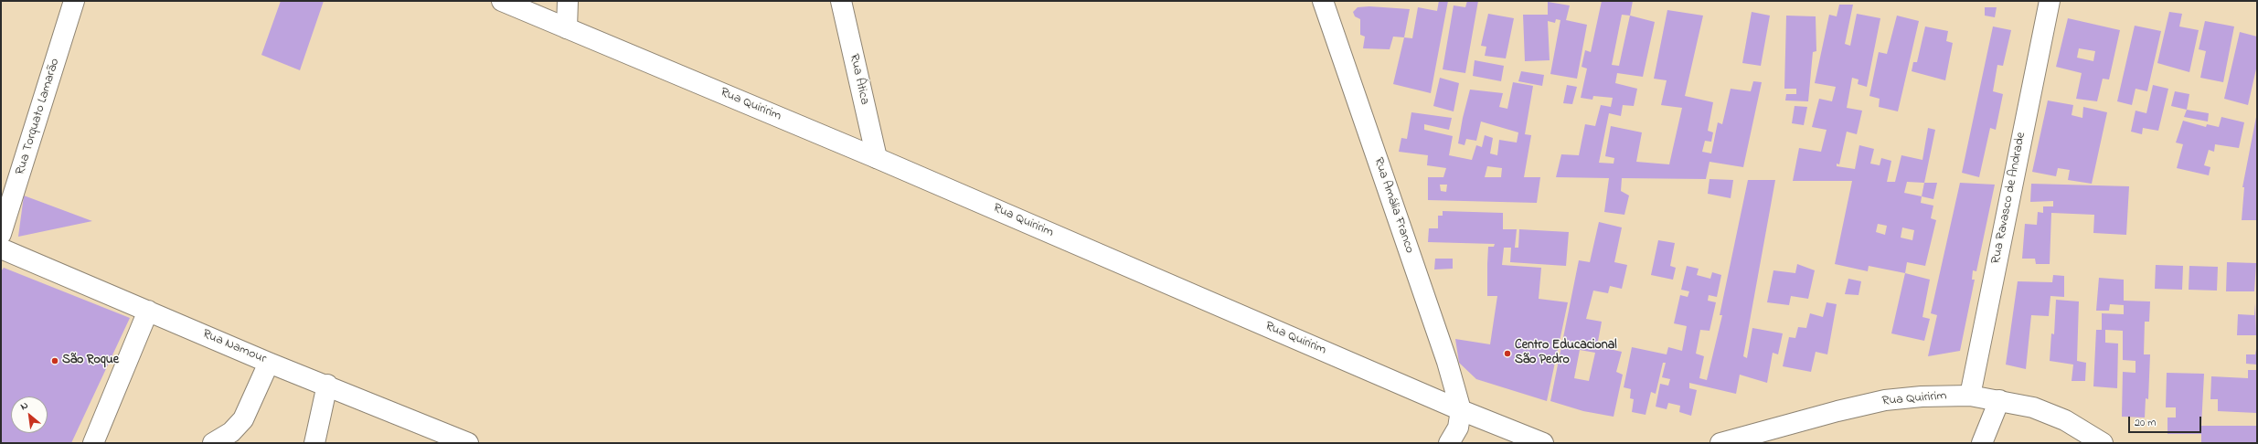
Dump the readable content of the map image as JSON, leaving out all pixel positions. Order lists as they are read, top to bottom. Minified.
{"streets":{"street":["Rua Ática","Rua Quiririm","Rua Torquato Lamarão","Rua Ravasco de Andrade","Rua Amália Franco","Rua Namour"]},"crossings":[["Rua Ática","Rua Quiririm"],["Rua Quiririm","Rua Ravasco de Andrade"],["Rua Quiririm","Rua Amália Franco"]],"places":["Centro Educacional São Pedro","São Roque"],"scale_bar":"20 m","north":"top left"}
